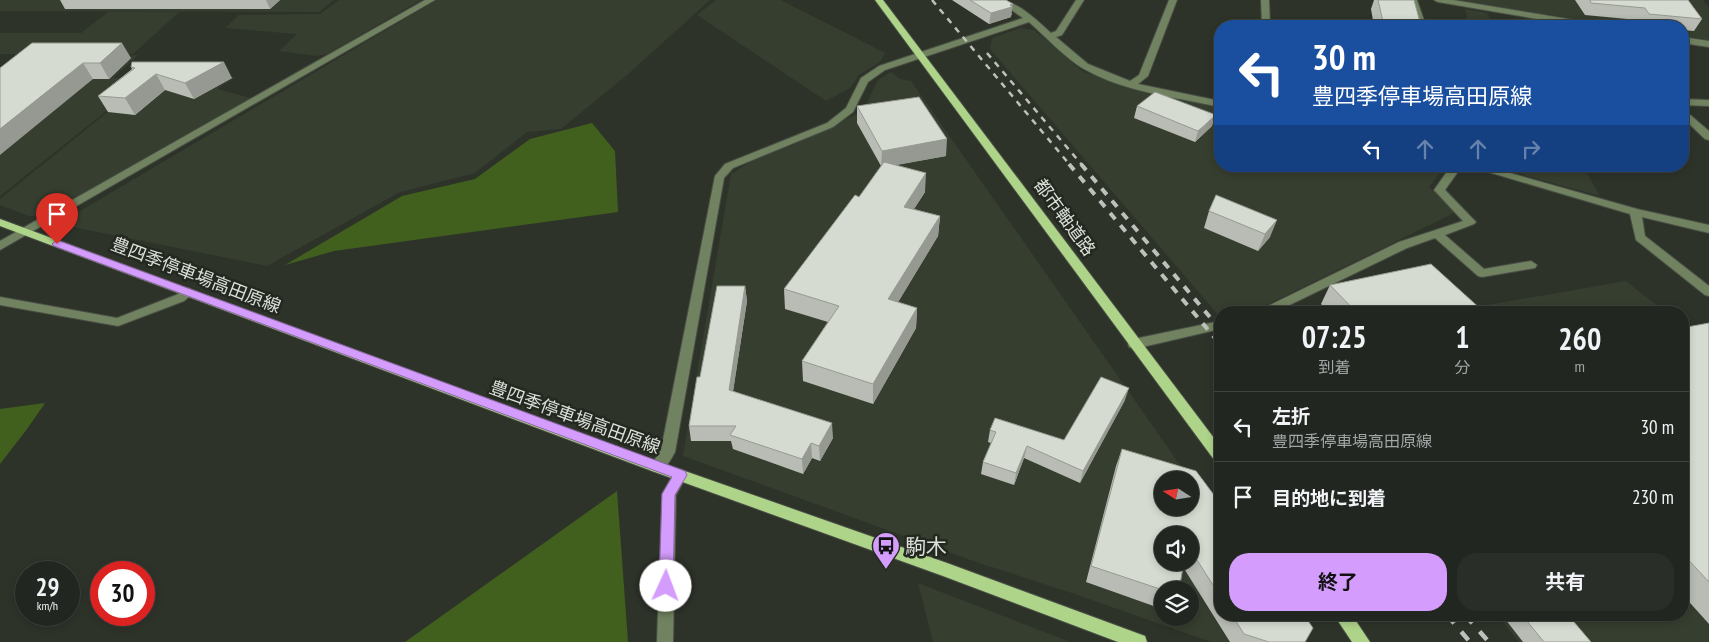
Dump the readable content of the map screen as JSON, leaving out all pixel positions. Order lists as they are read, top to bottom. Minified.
{"streets":{"main road":["都市軸道路","豊四季停車場高田原線"]},"places":{"bus stop":["駒木"]},"north":"left","page":{"turn":["30 m","豊四季停車場高田原線"],"eta":["07:25","到着","1","分","260","m"],"list":[{"name":"左折","note":"豊四季停車場高田原線","value":"30 m"},{"name":"目的地に到着","value":"230 m"}],"buttons":["終了","共有"],"speed":"29 km/h","limit":"30"}}
